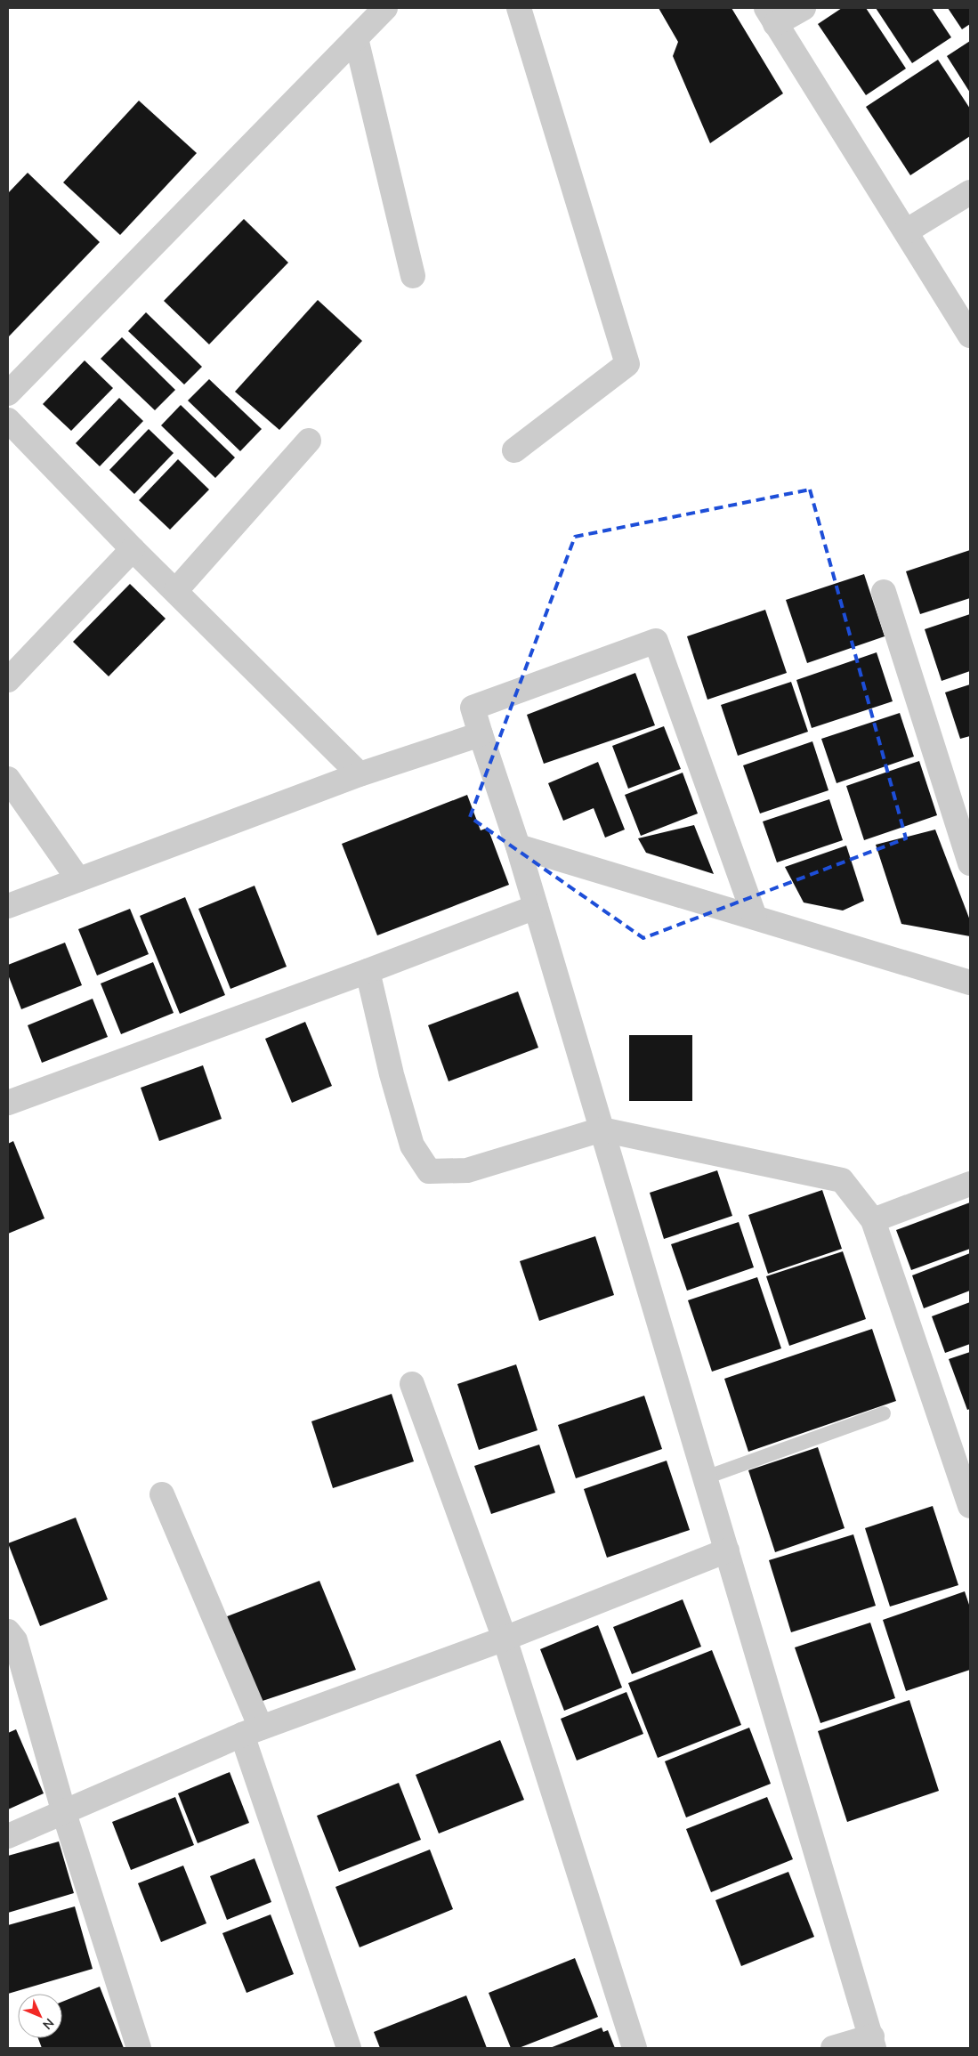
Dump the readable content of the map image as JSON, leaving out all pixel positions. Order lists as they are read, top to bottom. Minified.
{"north":"bottom right"}
